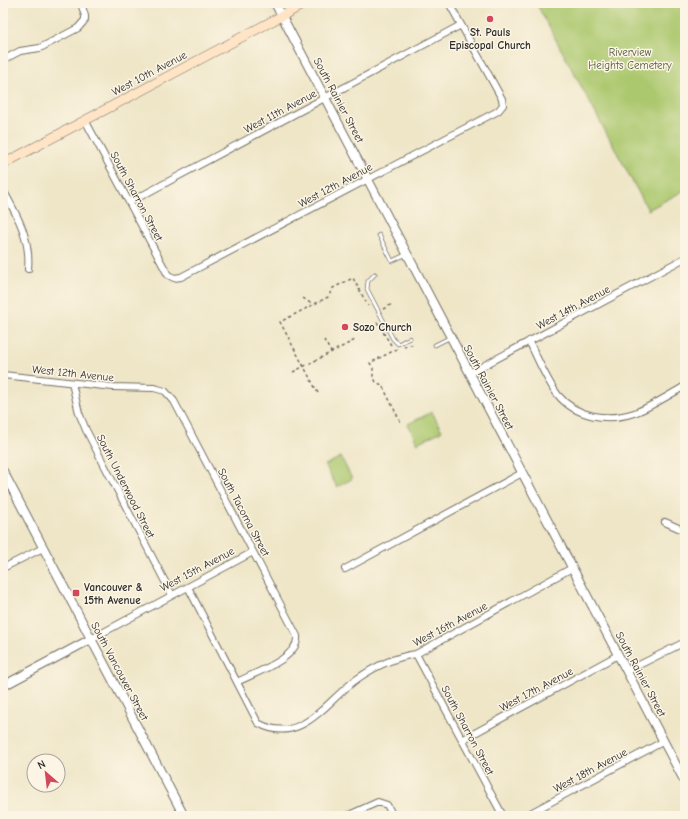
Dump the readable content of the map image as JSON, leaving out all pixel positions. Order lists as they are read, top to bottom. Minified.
{"streets":{"main road":["West 10th Avenue"],"street":["South Rainier Street","West 11th Avenue","West 12th Avenue","South Sharron Street","West 14th Avenue","South Underwood Street","South Tacoma Street","West 15th Avenue","West 16th Avenue","South Vancouver Street","West 17th Avenue","West 18th Avenue"]},"crossings":[["West 10th Avenue","South Rainier Street"],["West 10th Avenue","South Sharron Street"],["South Rainier Street","West 11th Avenue"],["South Rainier Street","West 12th Avenue"],["South Rainier Street","West 14th Avenue"],["South Rainier Street","West 16th Avenue"],["South Rainier Street","West 17th Avenue"],["South Rainier Street","West 18th Avenue"],["West 11th Avenue","West 12th Avenue"],["West 11th Avenue","South Sharron Street"],["West 12th Avenue","South Sharron Street"],["West 12th Avenue","South Underwood Street"],["West 12th Avenue","South Tacoma Street"],["South Sharron Street","West 16th Avenue"],["South Sharron Street","West 17th Avenue"],["South Underwood Street","West 15th Avenue"],["South Tacoma Street","West 15th Avenue"],["South Tacoma Street","West 16th Avenue"],["West 15th Avenue","South Vancouver Street"]],"parks":["Riverview Heights Cemetery"],"places":{"other":["St. Pauls Episcopal Church","Sozo Church"],"transit":["Vancouver & 15th Avenue"]},"north":"top left"}
